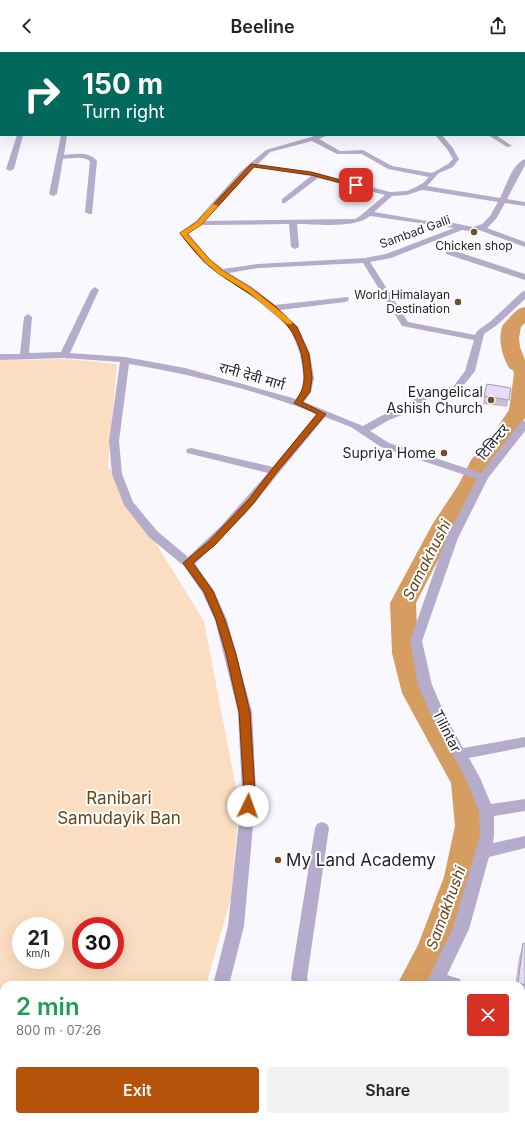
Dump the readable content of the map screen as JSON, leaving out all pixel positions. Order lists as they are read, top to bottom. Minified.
{"streets":{"street":["Sambad Galli","रानी देवी मार्ग","टिलिन्टर","Tilintar"]},"crossings":[["रानी देवी मार्ग","टिलिन्टर"],["रानी देवी मार्ग","Tilintar"],["टिलिन्टर","Tilintar"]],"water":["Samakhushi"],"parks":["Ranibari Samudayik Ban"],"places":["Chicken shop","World Himalayan Destination","Evangelical Ashish Church","Supriya Home","My Land Academy"],"page":{"header":"Beeline","turn":["150 m","Turn right"],"speed":"21 km/h","limit":"30","heading":["2 min","800 m · 07:26"],"buttons":["Exit","Share"]}}
